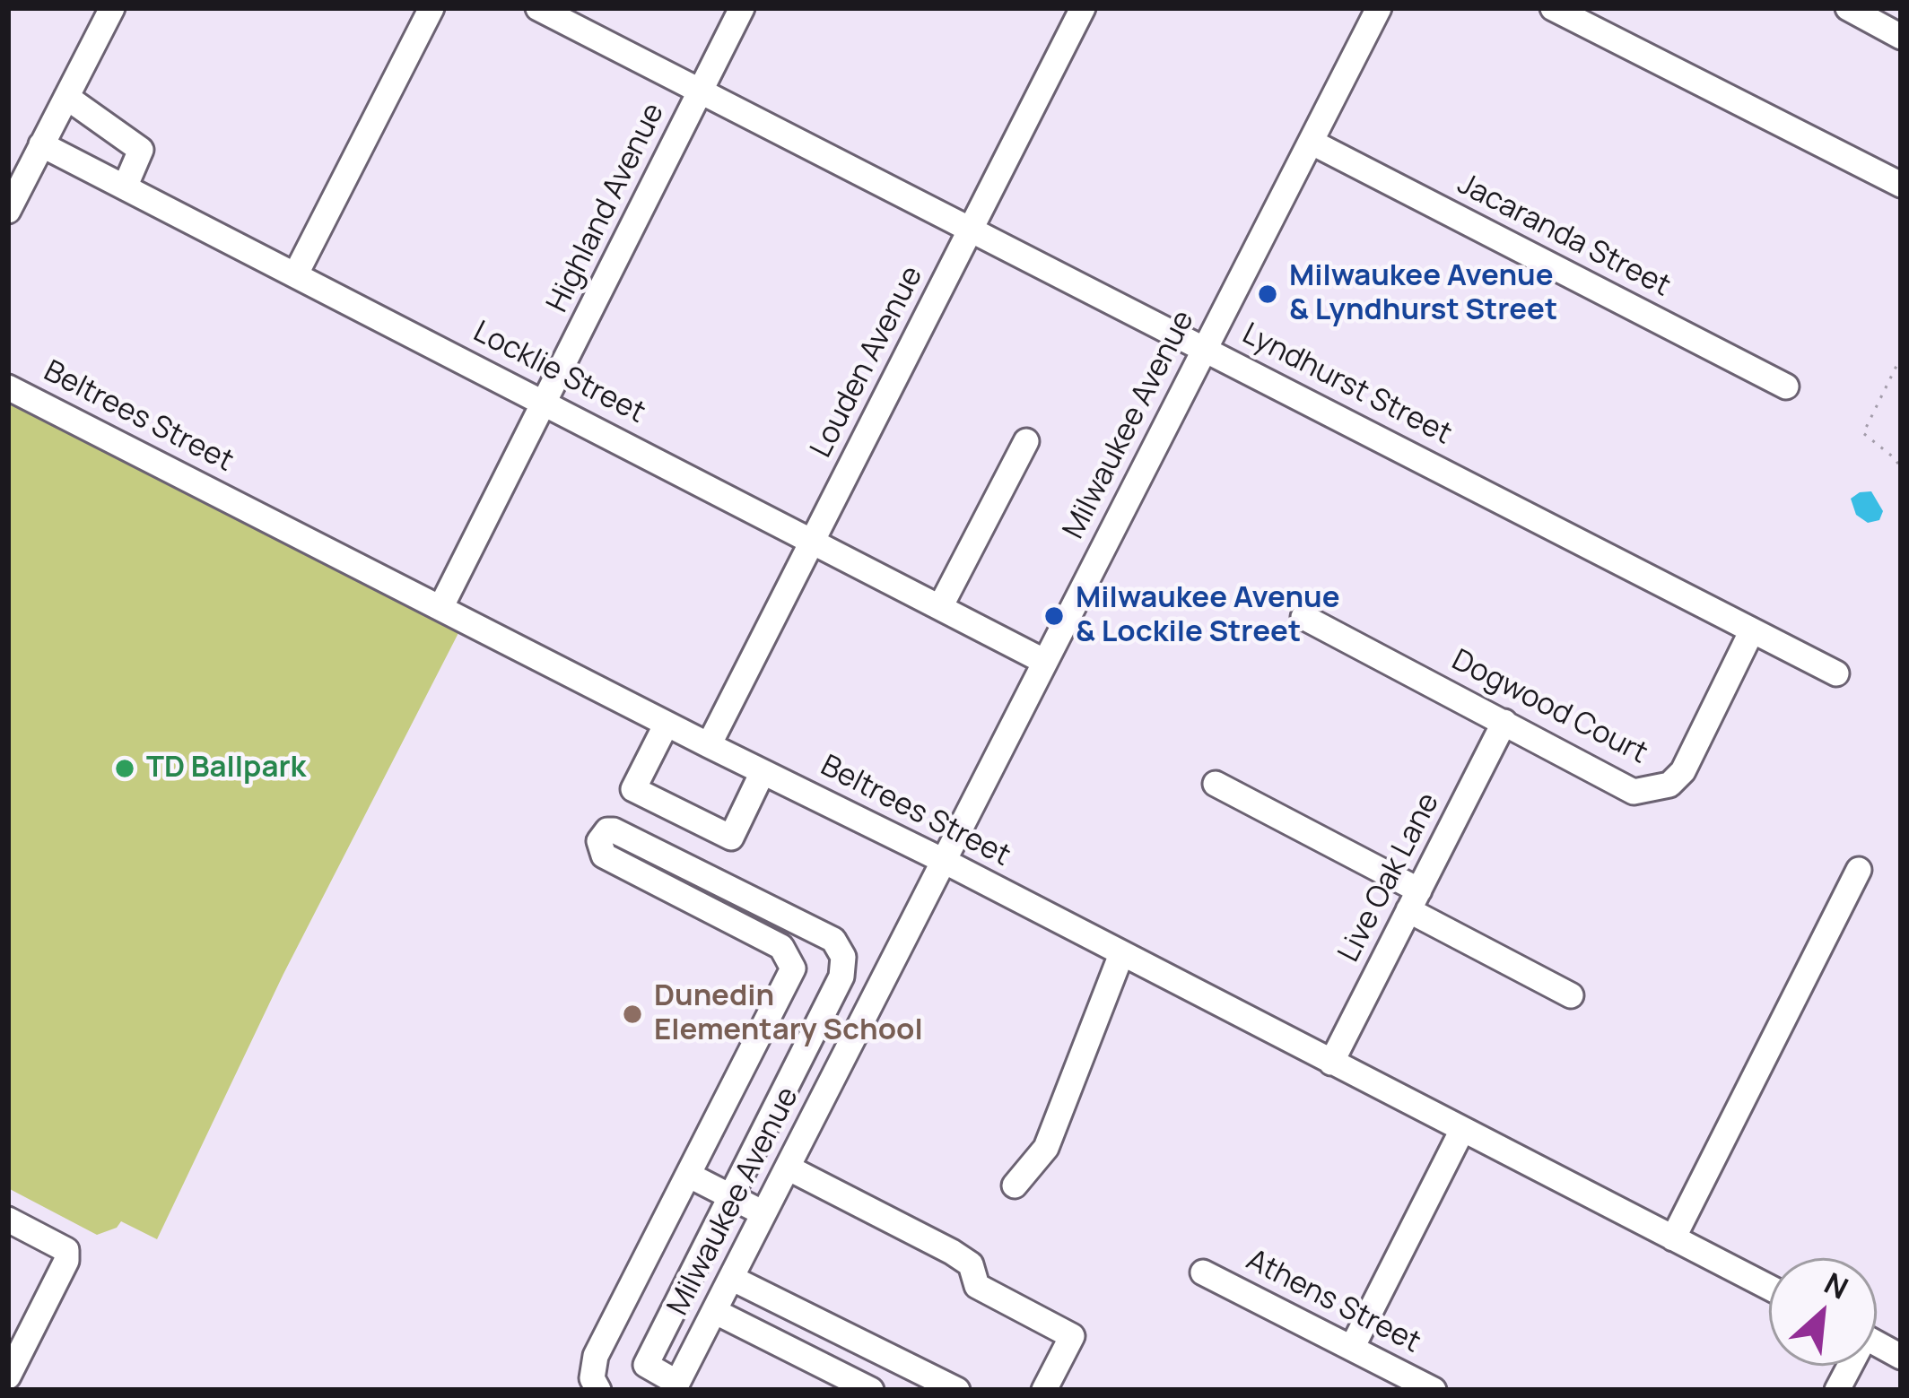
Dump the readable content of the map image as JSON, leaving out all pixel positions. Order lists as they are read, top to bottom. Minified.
{"streets":{"street":["Highland Avenue","Jacaranda Street","Louden Avenue","Locklie Street","Lyndhurst Street","Beltrees Street","Milwaukee Avenue","Dogwood Court","Live Oak Lane","Athens Street"]},"crossings":[["Highland Avenue","Locklie Street"],["Highland Avenue","Lyndhurst Street"],["Highland Avenue","Beltrees Street"],["Jacaranda Street","Milwaukee Avenue"],["Louden Avenue","Locklie Street"],["Louden Avenue","Lyndhurst Street"],["Louden Avenue","Beltrees Street"],["Locklie Street","Milwaukee Avenue"],["Lyndhurst Street","Milwaukee Avenue"],["Lyndhurst Street","Dogwood Court"],["Beltrees Street","Milwaukee Avenue"],["Beltrees Street","Live Oak Lane"],["Dogwood Court","Live Oak Lane"]],"places":["Milwaukee Avenue & Lyndhurst Street","Milwaukee Avenue & Lockile Street","TD Ballpark","Dunedin Elementary School"],"north":"top right"}
